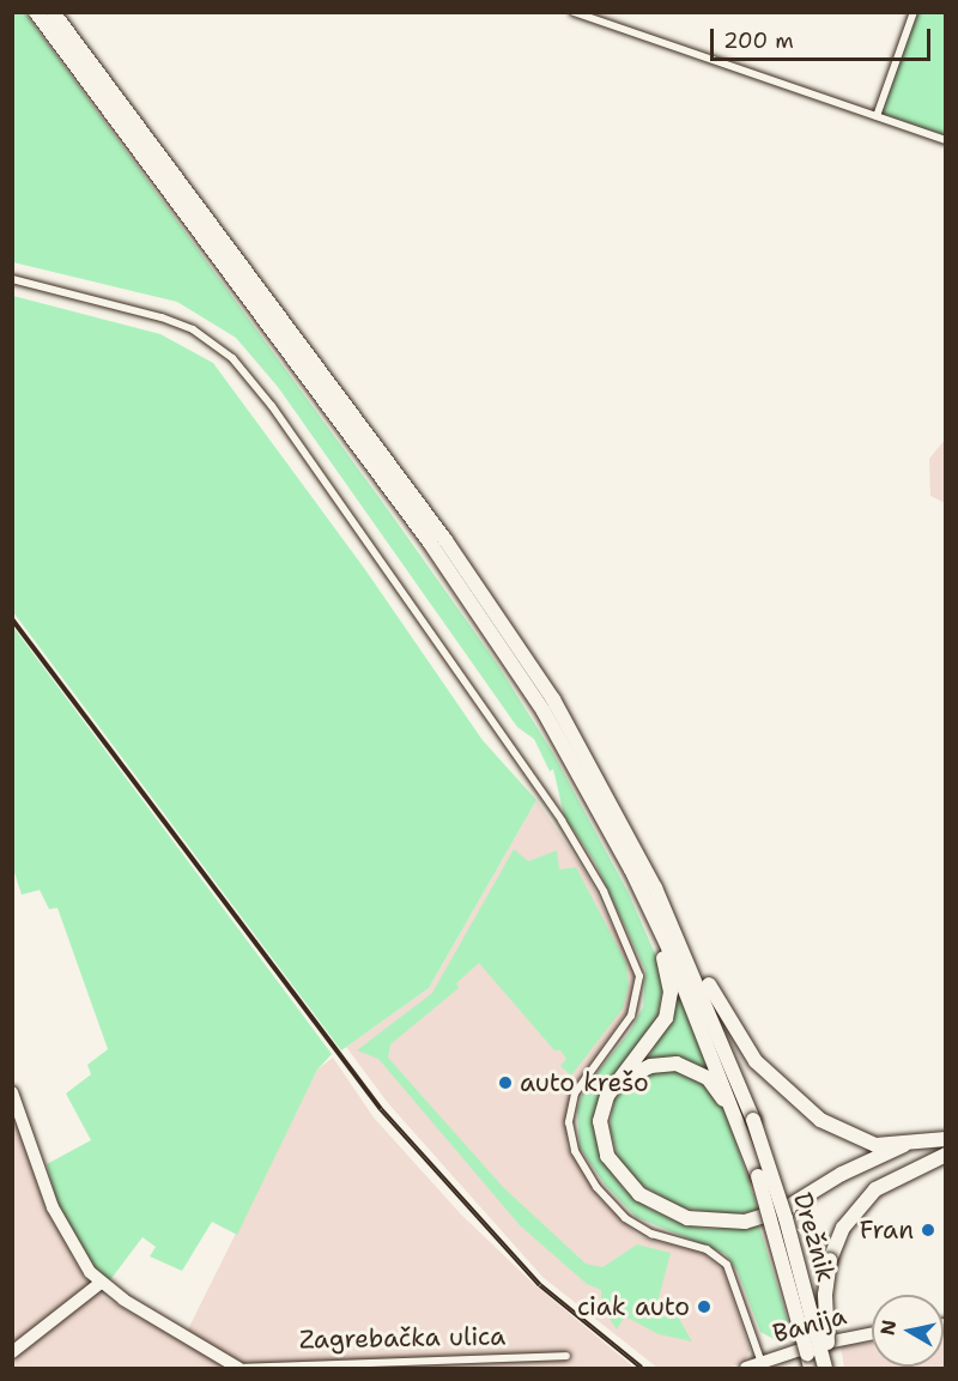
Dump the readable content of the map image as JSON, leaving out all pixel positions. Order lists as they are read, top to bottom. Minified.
{"streets":{"highway":["Drežnik"],"main road":["Banija","Zagrebačka ulica"]},"places":["auto krešo","Fran","ciak auto"],"scale_bar":"200 m","north":"left"}
